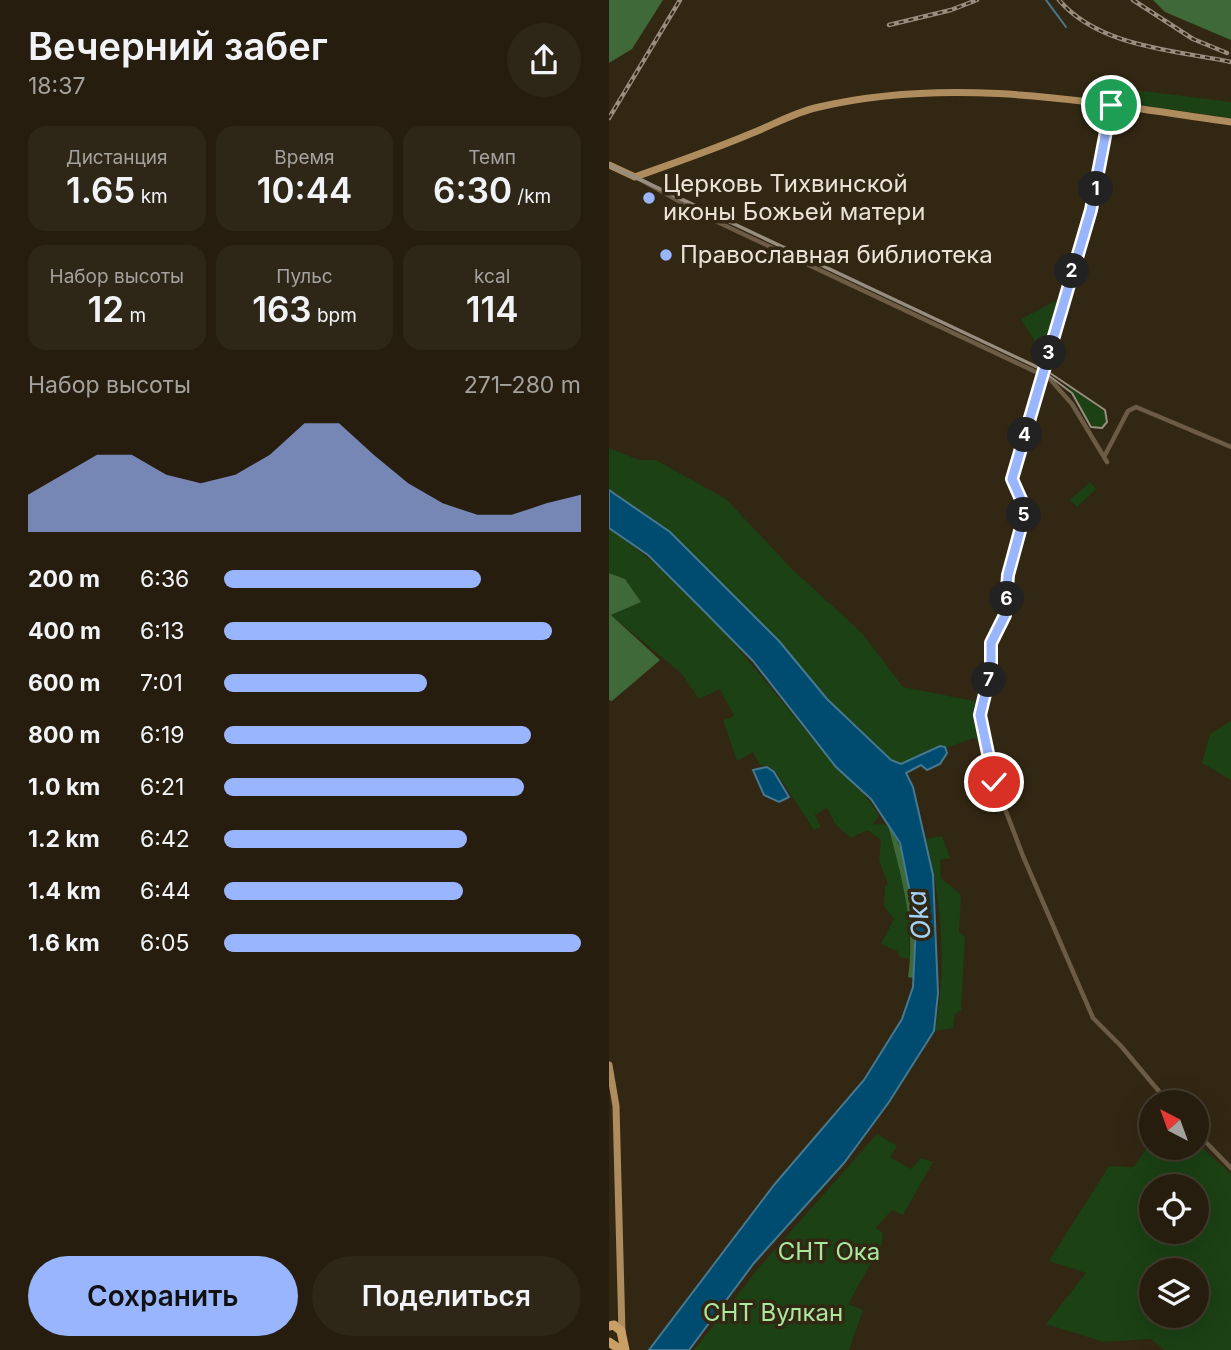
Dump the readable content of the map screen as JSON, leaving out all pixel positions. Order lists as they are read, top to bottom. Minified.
{"water":["Oka"],"parks":["СНТ Ока","СНТ Вулкан"],"places":["Церковь Тихвинской иконы Божьей матери","Православная библиотека"],"north":"top left","page":{"heading":["Вечерний забег","18:37"],"stats":[["Дистанция","1.65 km"],["Время","10:44"],["Темп","6:30 /km"],["Набор высоты","12 m"],["Пульс","163 bpm"],["kcal","114"]],"pins":["1","2","3","4","5","6","7"],"chart":["Набор высоты","271–280 m"],"list":[{"name":"200 m","note":"6:36"},{"name":"400 m","note":"6:13"},{"name":"600 m","note":"7:01"},{"name":"800 m","note":"6:19"},{"name":"1.0 km","note":"6:21"},{"name":"1.2 km","note":"6:42"},{"name":"1.4 km","note":"6:44"},{"name":"1.6 km","note":"6:05"}],"buttons":["Сохранить","Поделиться"]}}
